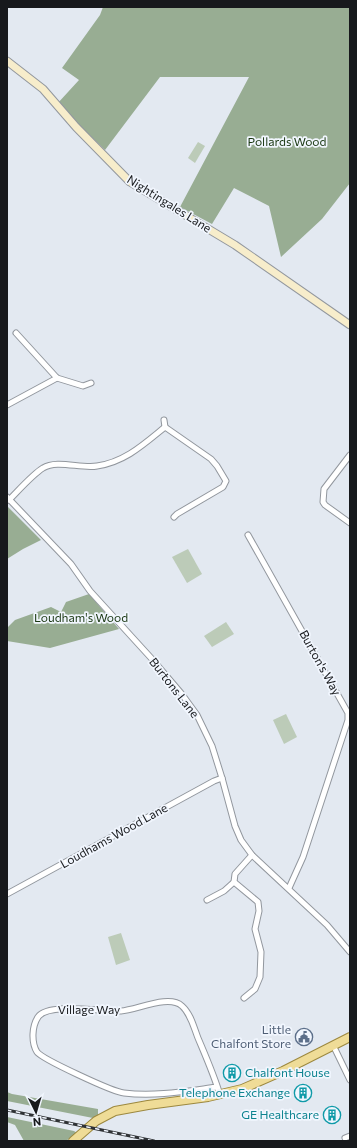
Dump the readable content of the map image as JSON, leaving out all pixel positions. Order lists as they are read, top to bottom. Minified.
{"streets":{"main road":["Nightingales Lane"],"street":["Burton's Way","Burtons Lane","Loudhams Wood Lane","Village Way"]},"crossings":[["Burton's Way","Burtons Lane"],["Burtons Lane","Loudhams Wood Lane"]],"parks":["Pollards Wood","Loudham's Wood"],"places":{"public building":["Little Chalfont Store"],"building":["Chalfont House","Telephone Exchange","GE Healthcare"]},"north":"bottom"}
